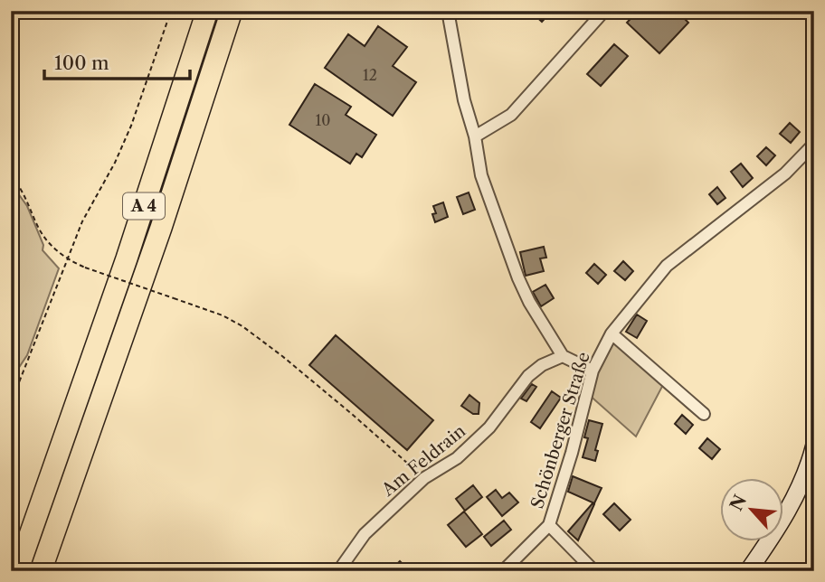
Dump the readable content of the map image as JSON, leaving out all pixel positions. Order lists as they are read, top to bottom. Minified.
{"streets":{"highway":["A 4"],"street":["Schönberger Straße","Am Feldrain"]},"house_numbers":["12","10"],"scale_bar":"100 m","north":"top left"}
